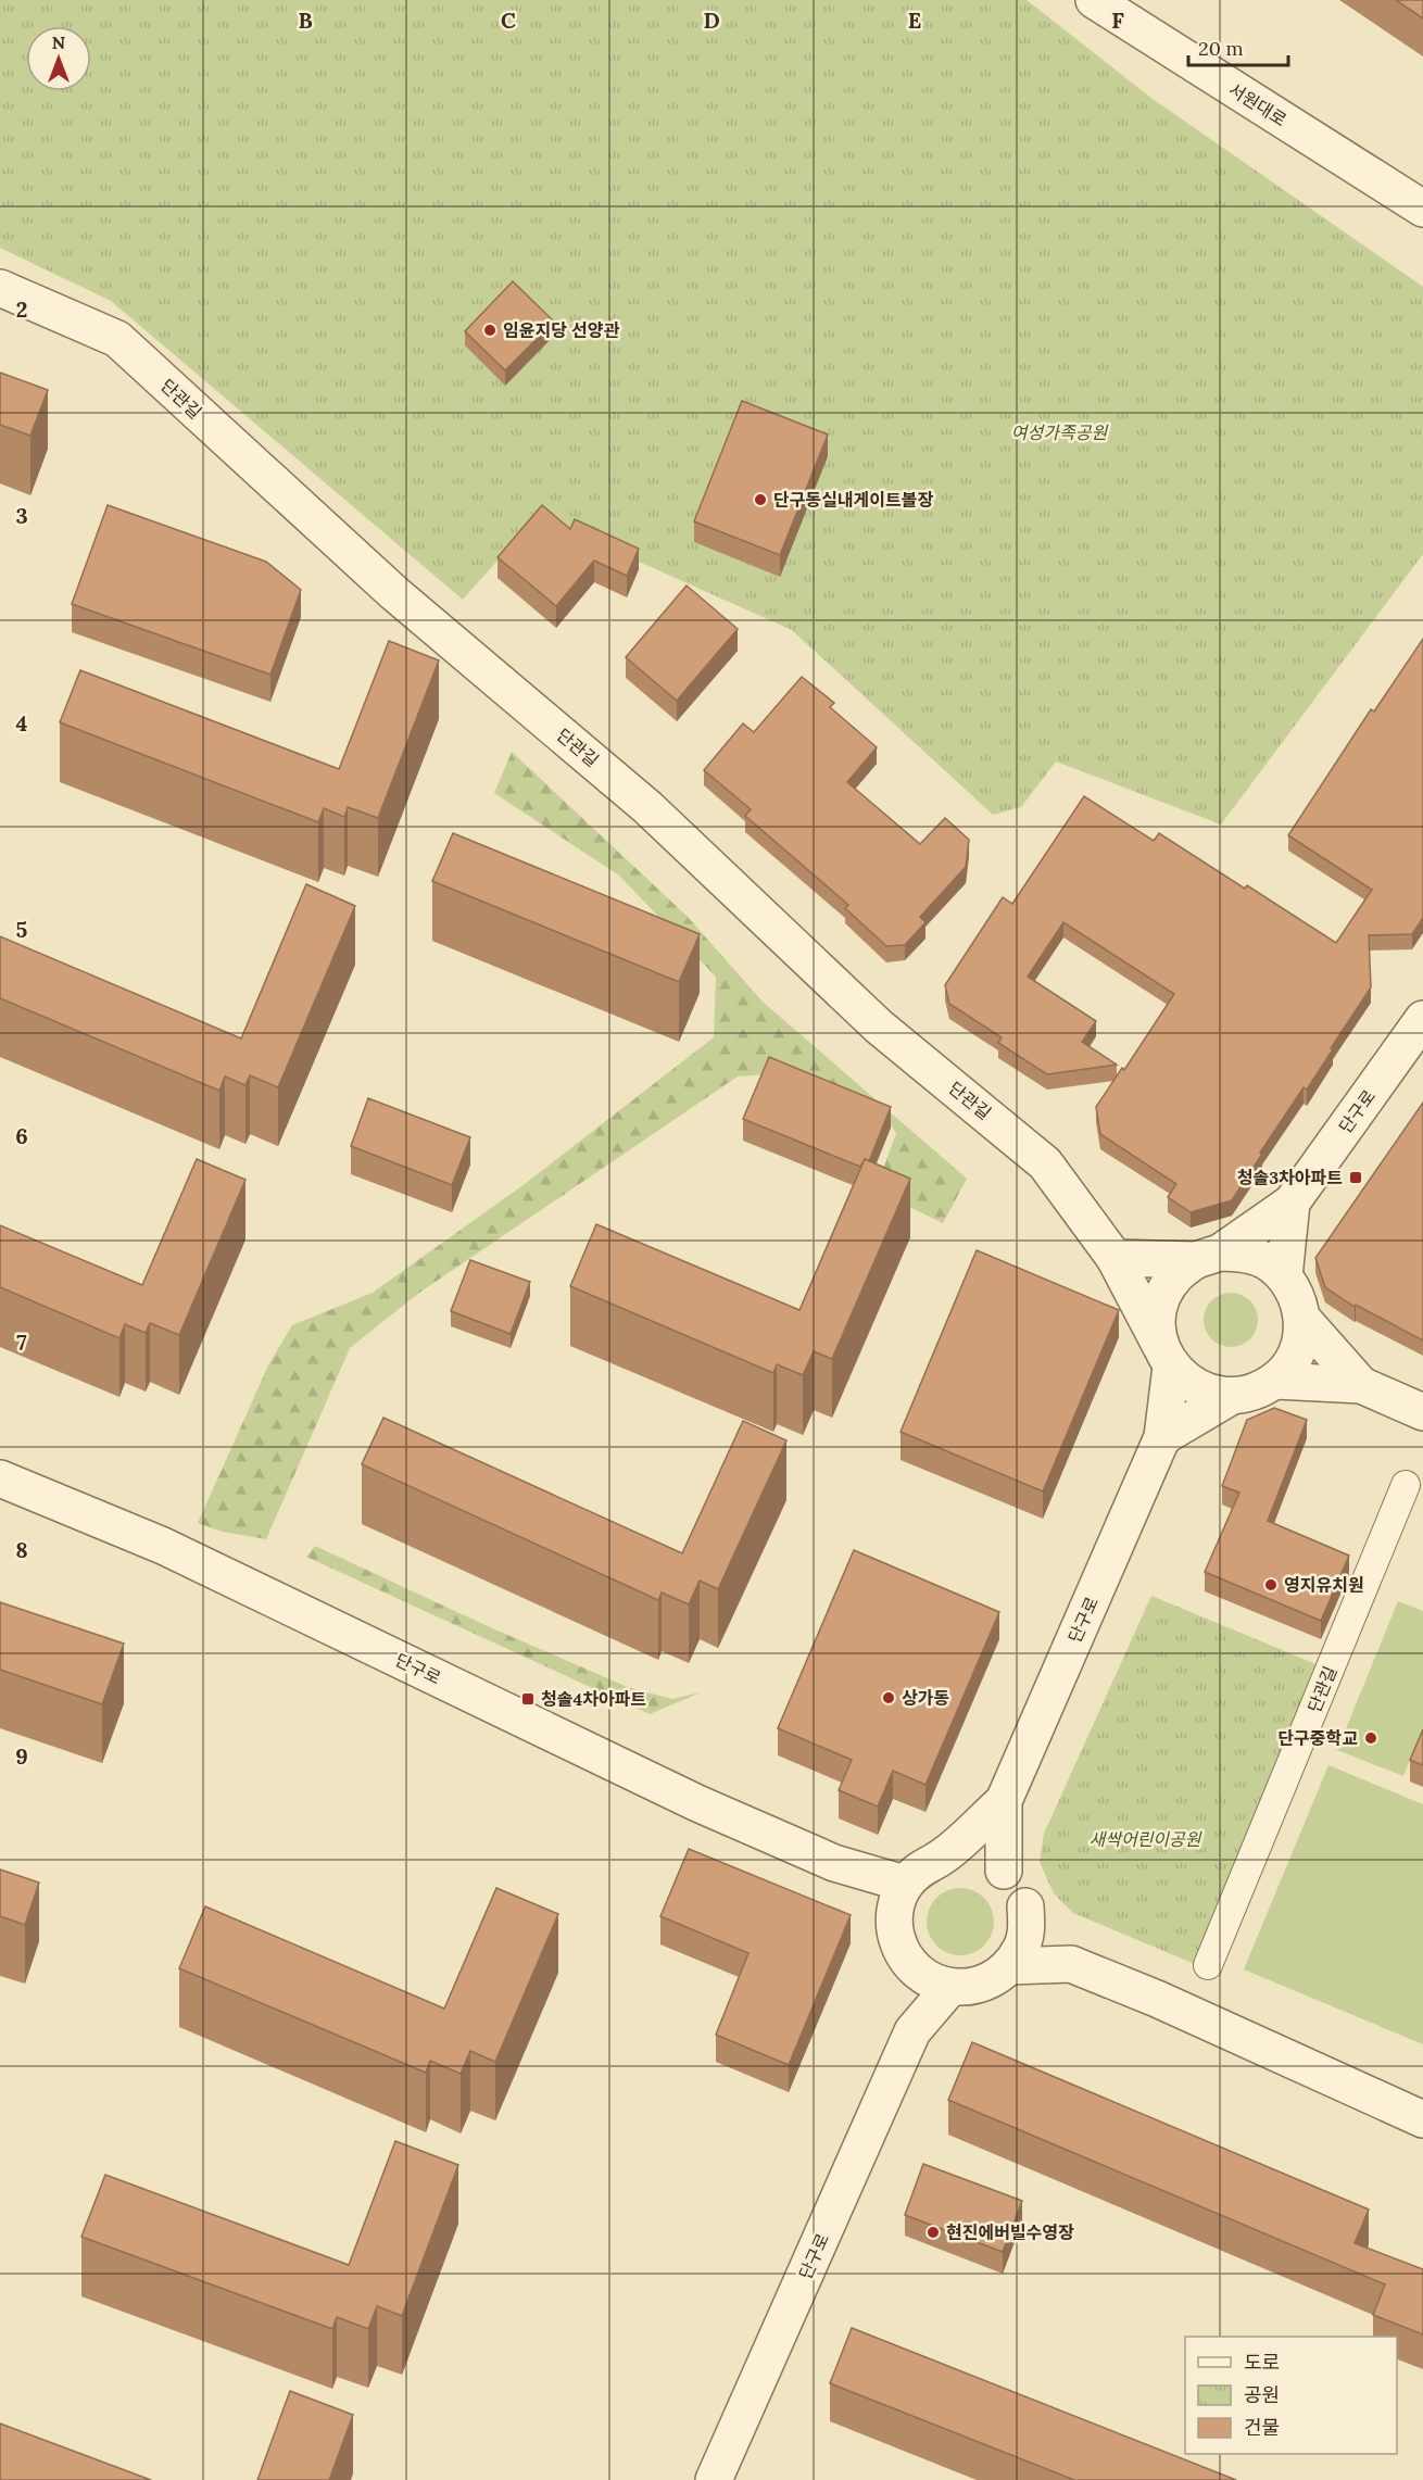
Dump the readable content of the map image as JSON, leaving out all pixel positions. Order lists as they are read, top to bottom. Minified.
{"streets":{"street":["서원대로","단관길","단구로"]},"crossings":[["단관길","단구로"]],"parks":["여성가족공원","새싹어린이공원"],"places":{"other":["임윤지당 선양관","단구동실내게이트볼장","영지유치원","상가동","단구중학교","현진에버빌수영장"],"transit":["청솔3차아파트","청솔4차아파트"]},"legend":["도로","공원","건물"],"scale_bar":"20 m","north":"top","grid":{"columns":["B","C","D","E","F"],"rows":["2","3","4","5","6","7","8","9"]}}
